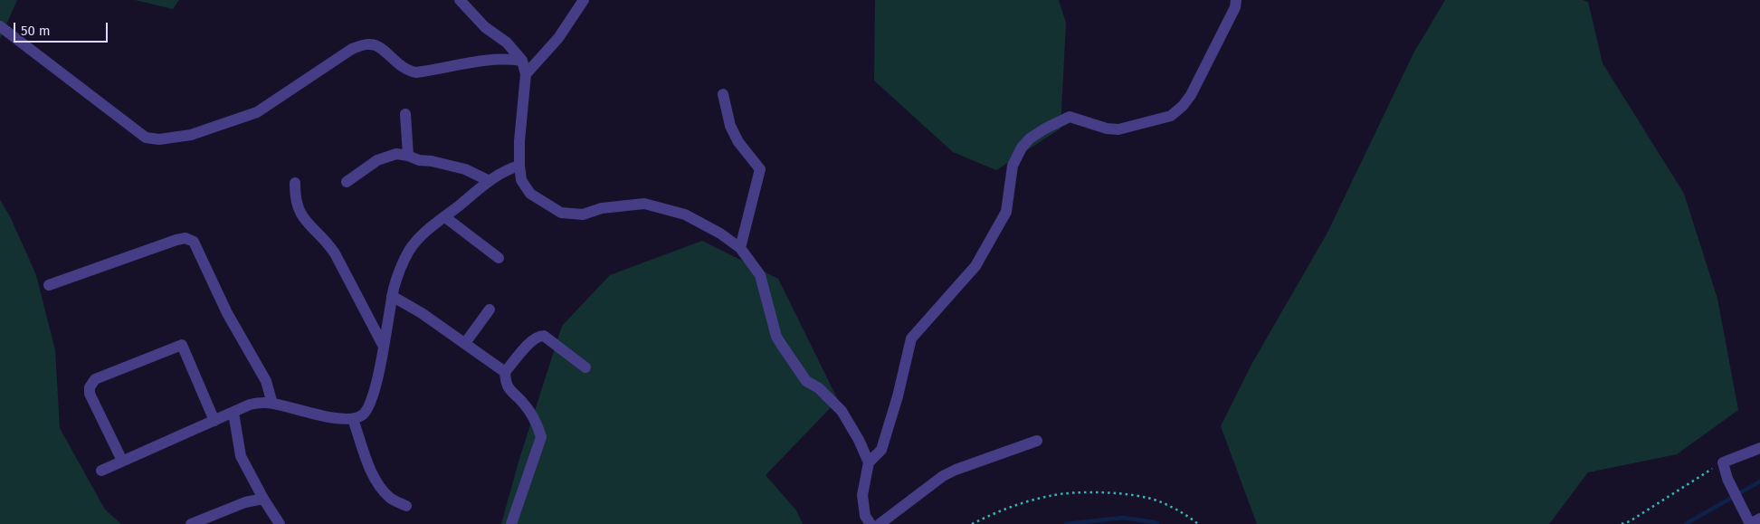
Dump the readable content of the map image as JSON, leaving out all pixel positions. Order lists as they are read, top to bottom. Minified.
{"scale_bar":"50 m"}
